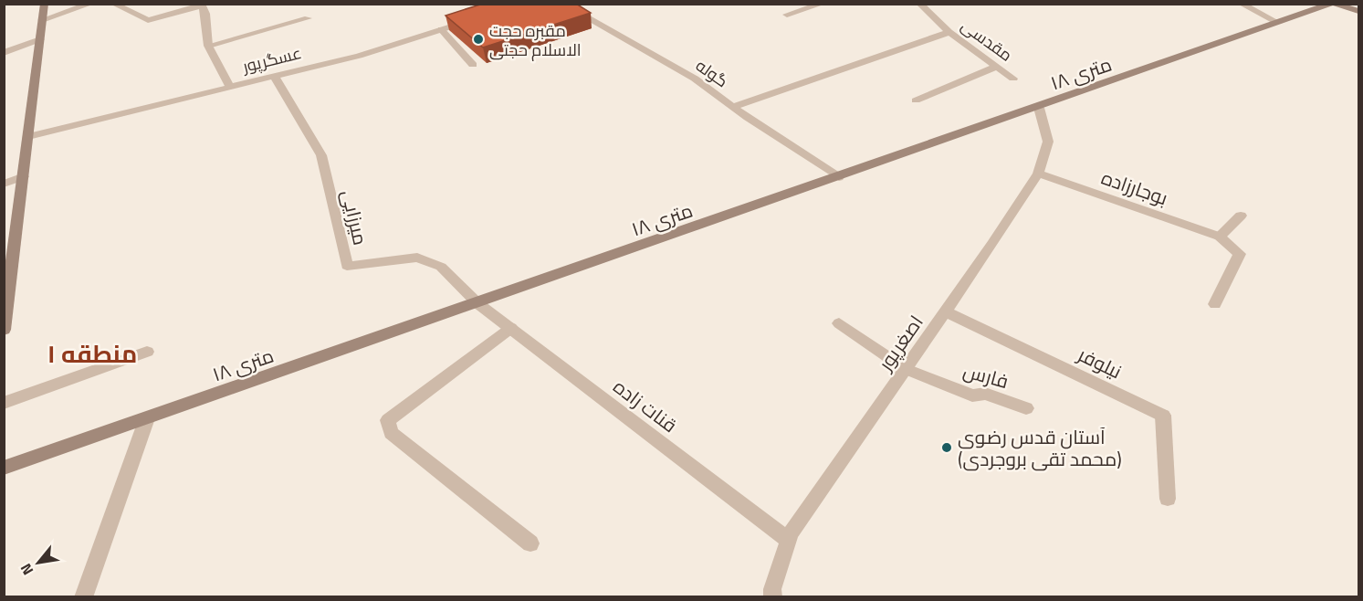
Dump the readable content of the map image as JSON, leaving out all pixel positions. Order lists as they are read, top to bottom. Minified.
{"streets":{"street":["مقدسی","عسگرپور","گوله","۱۸ متری","بوجارزاده","میرزایی","اصغرپور","نیلوفر","فارس","قنات زاده"]},"crossings":[["عسگرپور","میرزایی"],["گوله","۱۸ متری"],["۱۸ متری","میرزایی"],["۱۸ متری","اصغرپور"],["۱۸ متری","قنات زاده"],["بوجارزاده","اصغرپور"],["میرزایی","قنات زاده"],["اصغرپور","نیلوفر"],["اصغرپور","فارس"],["اصغرپور","قنات زاده"]],"districts":["منطقه ۱"],"places":["مقبره حجت الاسلام حجتی","آستان قدس رضوی (محمد تقی بروجردی)"],"north":"bottom left"}
